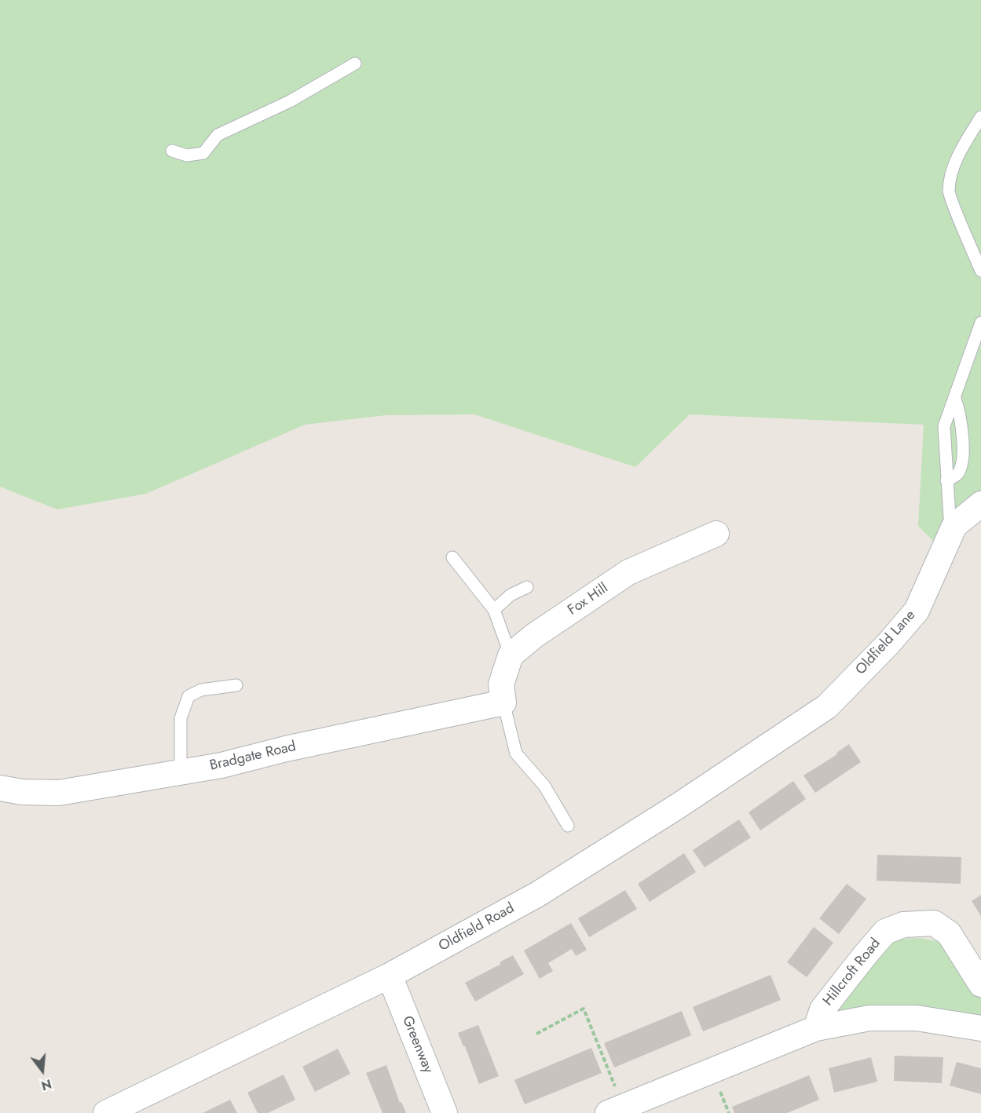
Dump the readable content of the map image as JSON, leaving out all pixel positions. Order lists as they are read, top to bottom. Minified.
{"streets":{"street":["Fox Hill","Oldfield Lane","Bradgate Road","Oldfield Road","Hillcroft Road","Greenway"]},"crossings":[["Oldfield Lane","Oldfield Road"],["Oldfield Road","Greenway"]],"north":"bottom"}
